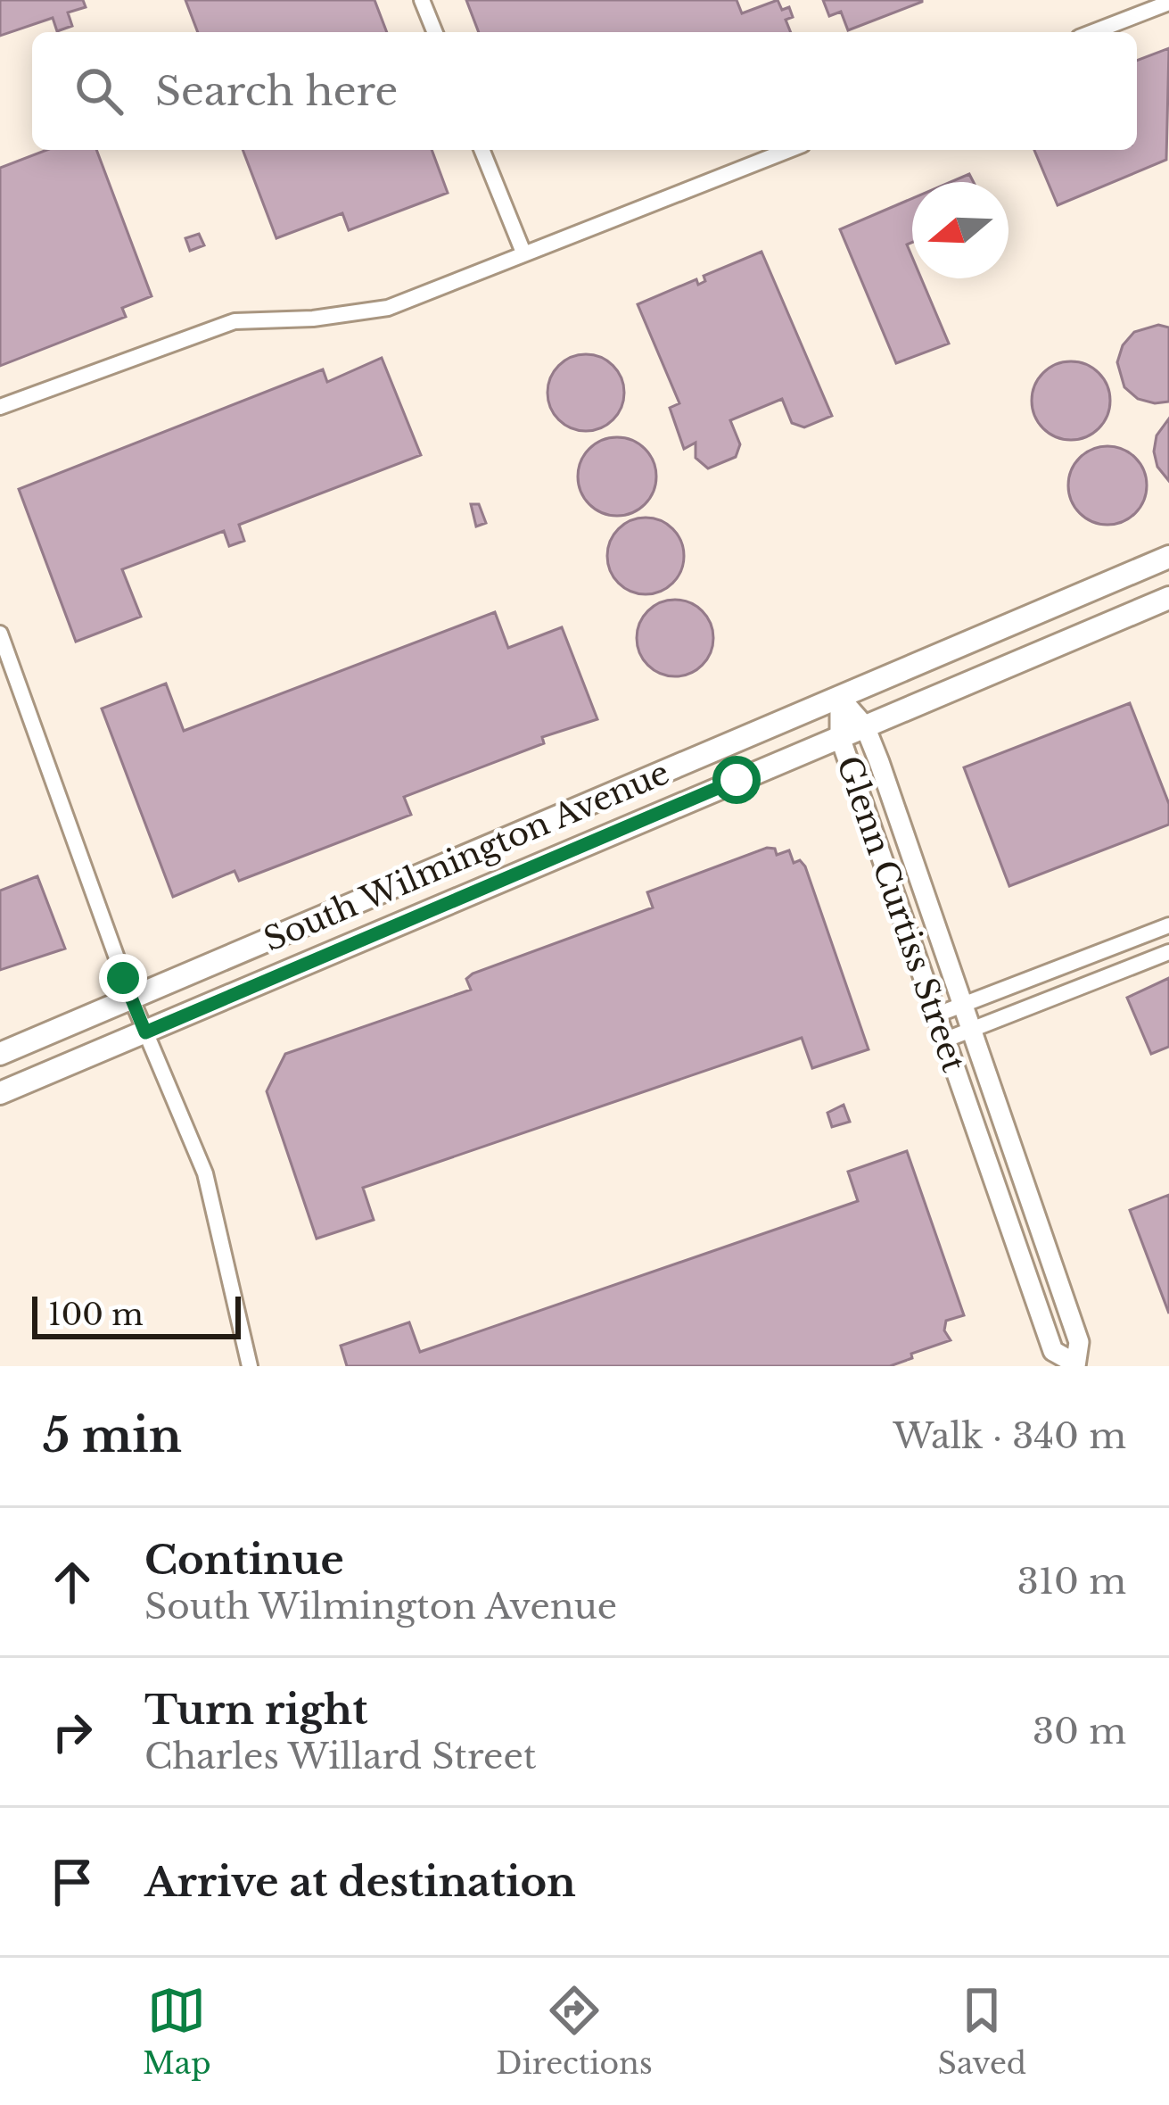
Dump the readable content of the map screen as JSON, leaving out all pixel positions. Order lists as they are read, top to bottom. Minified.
{"streets":{"main road":["South Wilmington Avenue"],"street":["Glenn Curtiss Street"]},"crossings":[["South Wilmington Avenue","Glenn Curtiss Street"]],"scale_bar":"100 m","north":"left","page":{"search":"Search here","scale":"100 m","heading":["5 min","Walk · 340 m"],"list":[["Continue","South Wilmington Avenue","310 m"],["Turn right","Charles Willard Street","30 m"],"Arrive at destination"],"nav":["Map","Directions","Saved"]}}
